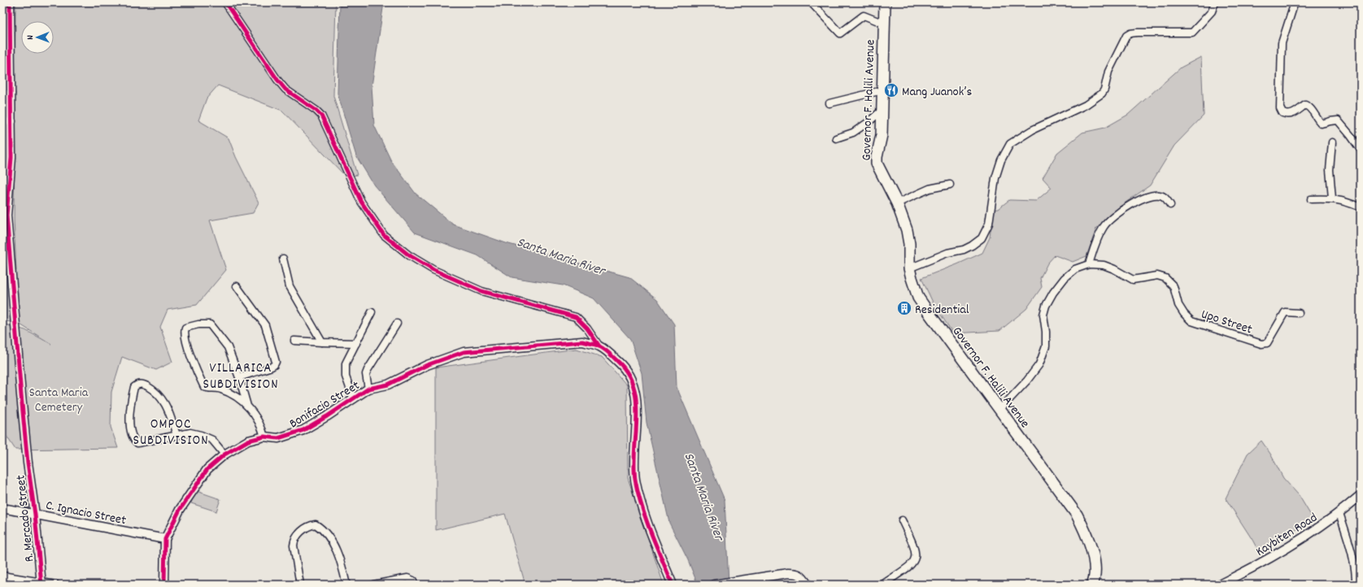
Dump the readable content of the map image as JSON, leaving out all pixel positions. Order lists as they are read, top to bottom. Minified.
{"streets":{"main road":["Governor F. Halili Avenue"],"street":["Upo Street","Bonifacio Street","C. Ignacio Street","R. Mercado Street","Kaybiten Road"]},"crossings":[["Governor F. Halili Avenue","Upo Street"],["Bonifacio Street","C. Ignacio Street"],["C. Ignacio Street","R. Mercado Street"]],"districts":["VILLARICA SUBDIVISION","OMPOC SUBDIVISION"],"water":["Santa Maria River"],"parks":["Santa Maria Cemetery"],"places":{"restaurant":["Mang Juanok’s"],"building":["Residential"]},"north":"left"}
